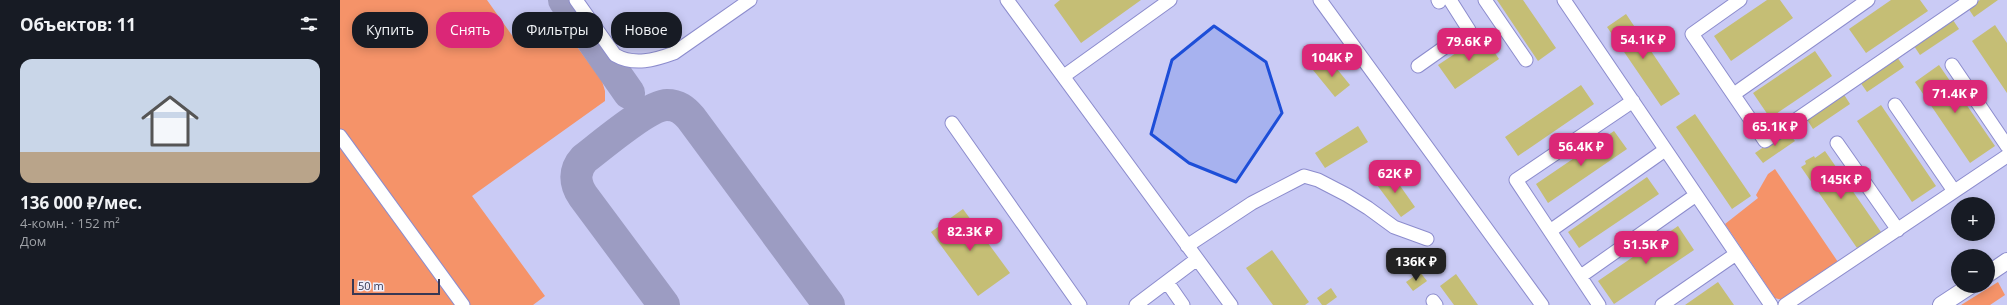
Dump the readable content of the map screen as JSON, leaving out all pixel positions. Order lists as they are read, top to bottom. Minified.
{"scale_bar":"50 m","page":{"heading":"Объектов: 11","chip":["Купить","Снять","Фильтры","Новое"],"price":["54.1K ₽","79.6K ₽","104K ₽","71.4K ₽","65.1K ₽","56.4K ₽","62K ₽","145K ₽","82.3K ₽","51.5K ₽","136K ₽"],"list":[{"name":"136 000 ₽/мес.","note":"4-комн. · 152 m² · Дом"}],"map_buttons":["+","−"],"scale":"50 m"}}
